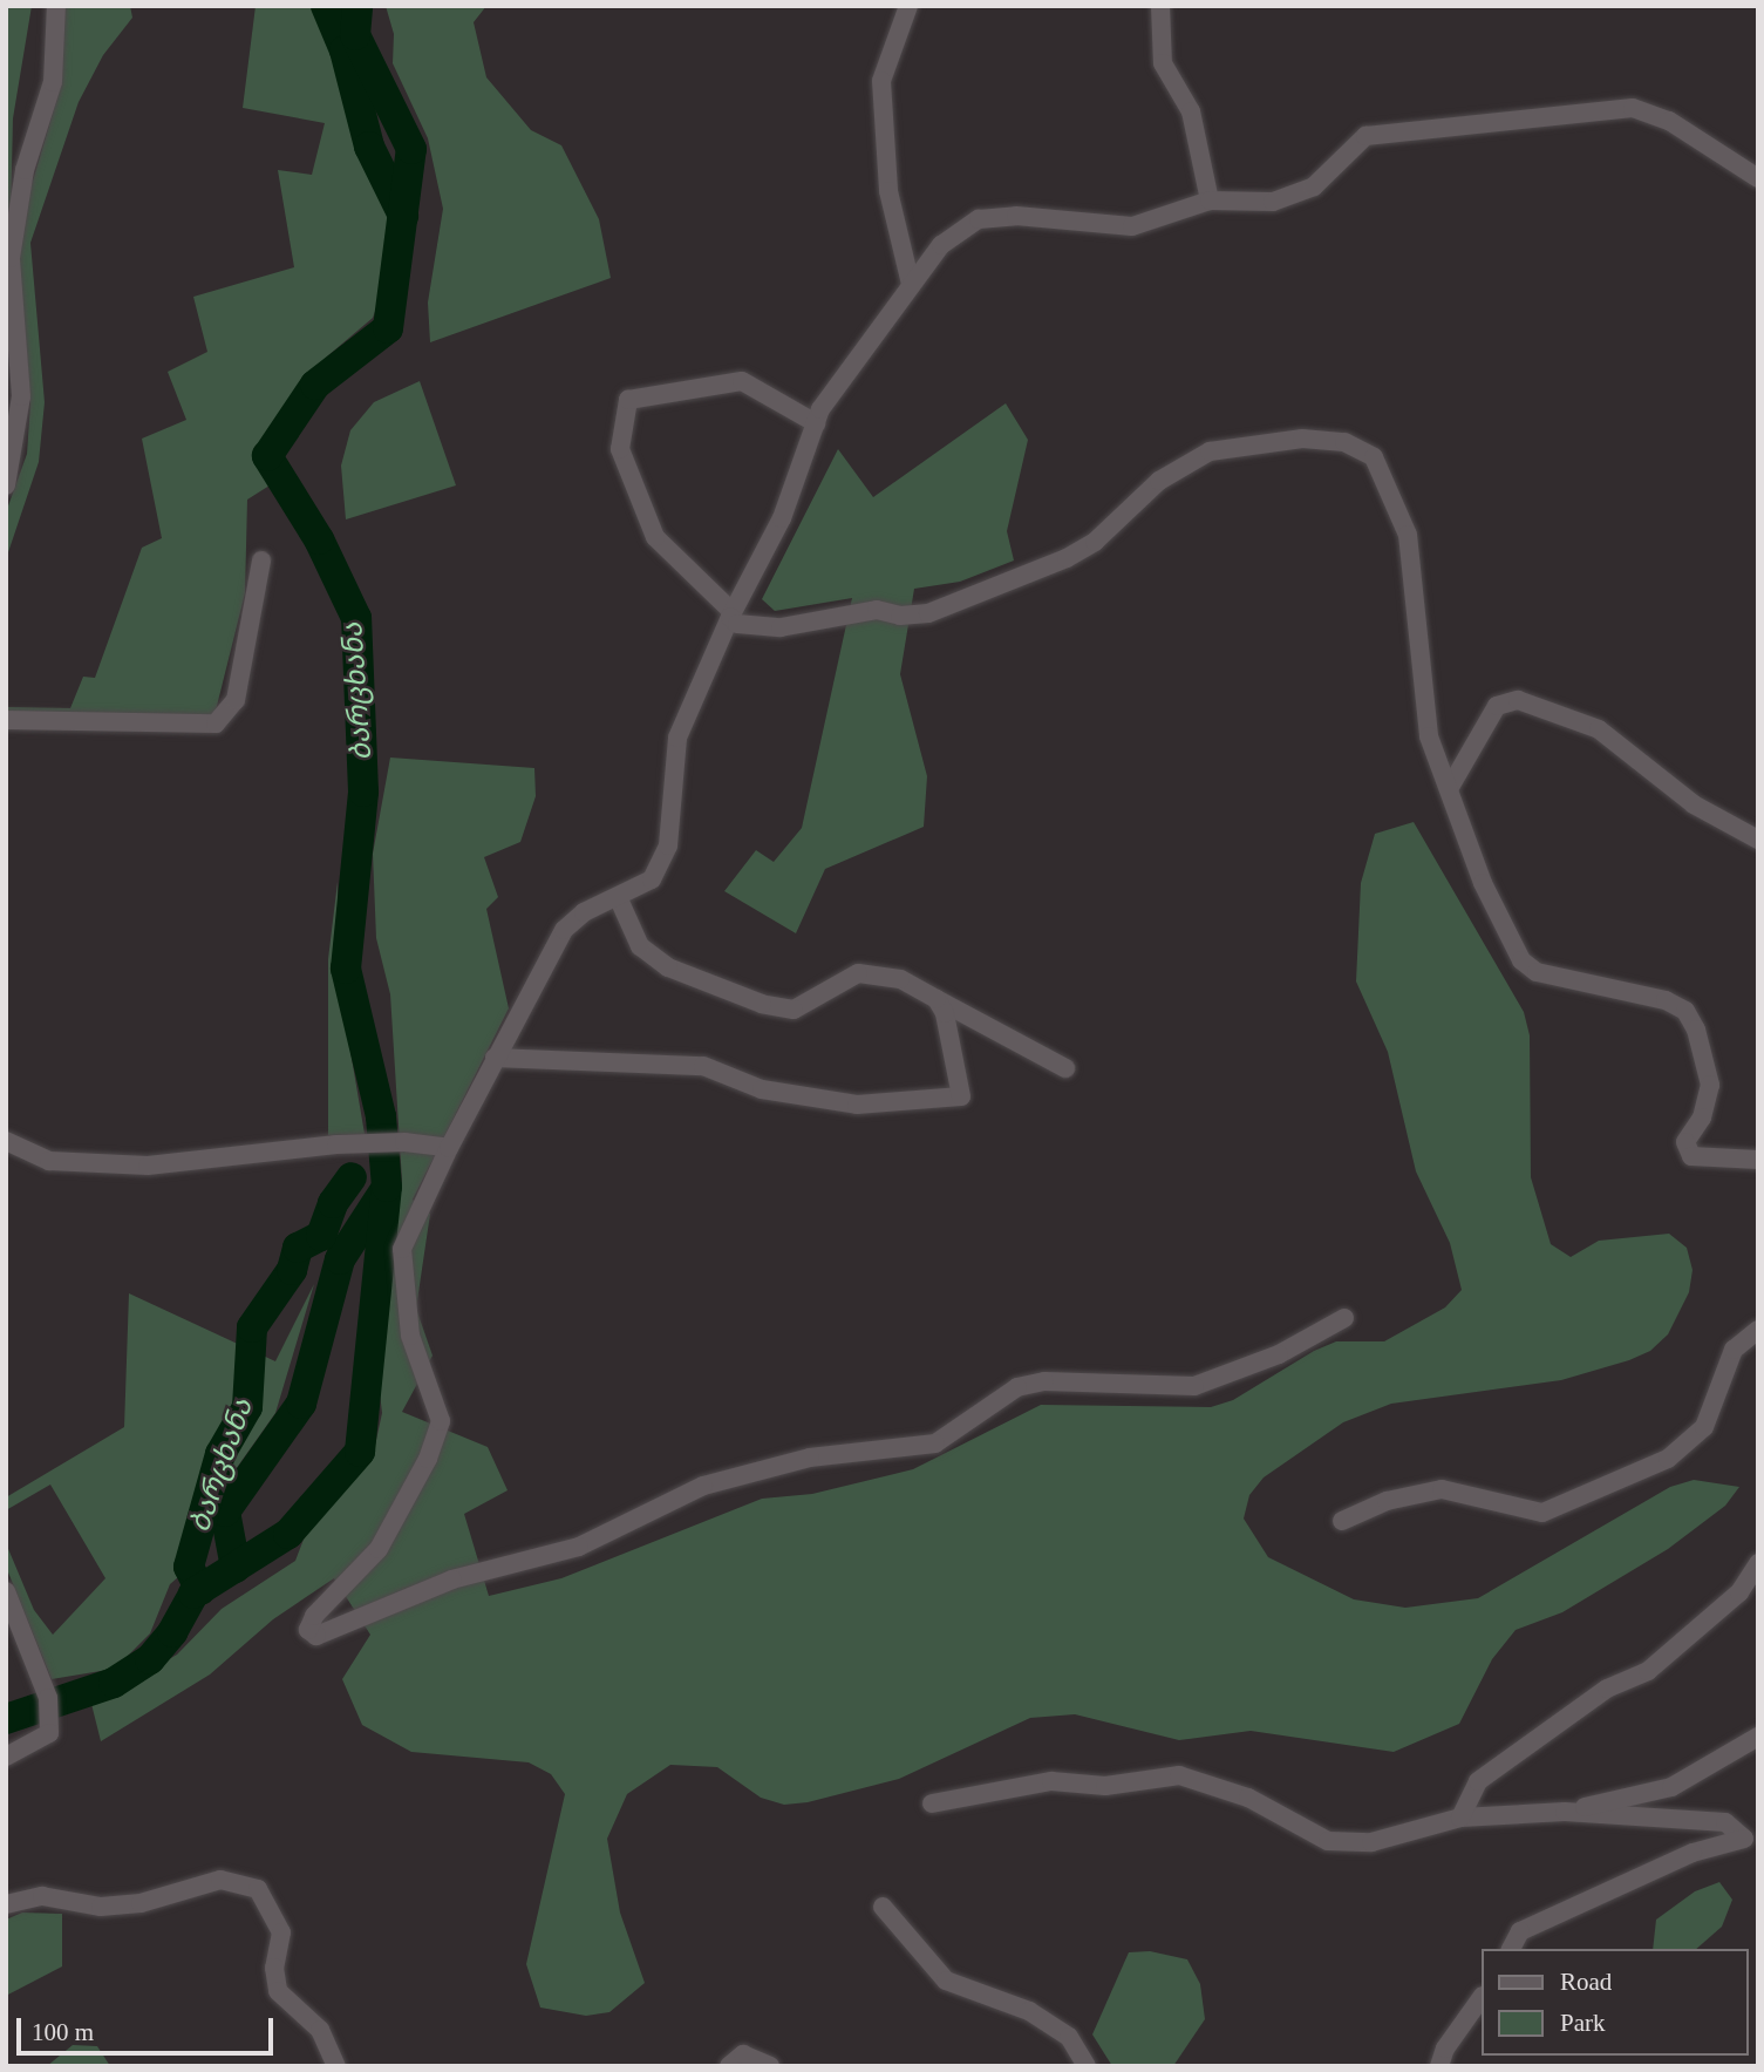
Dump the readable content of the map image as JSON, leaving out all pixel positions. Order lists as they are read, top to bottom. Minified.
{"water":["ბარცხანა"],"legend":["Road","Park"],"scale_bar":"100 m"}
